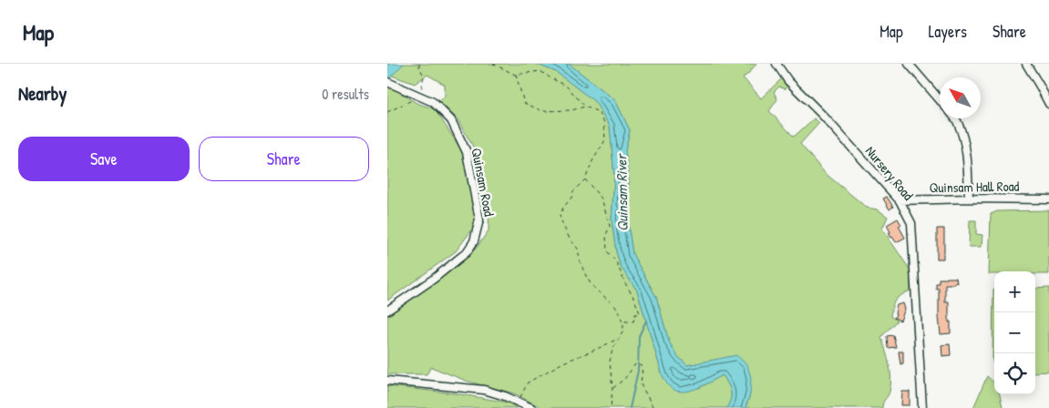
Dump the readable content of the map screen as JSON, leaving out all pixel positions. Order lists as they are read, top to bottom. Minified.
{"streets":{"street":["Nursery Road","Quinsam Road","Quinsam Hall Road"]},"crossings":[["Nursery Road","Quinsam Hall Road"]],"water":["Quinsam River"],"north":"top left","page":{"header":"Map","nav":["Map","Layers","Share"],"heading":["Nearby","0 results"],"buttons":["Save","Share"],"map_buttons":["+","−"]}}
